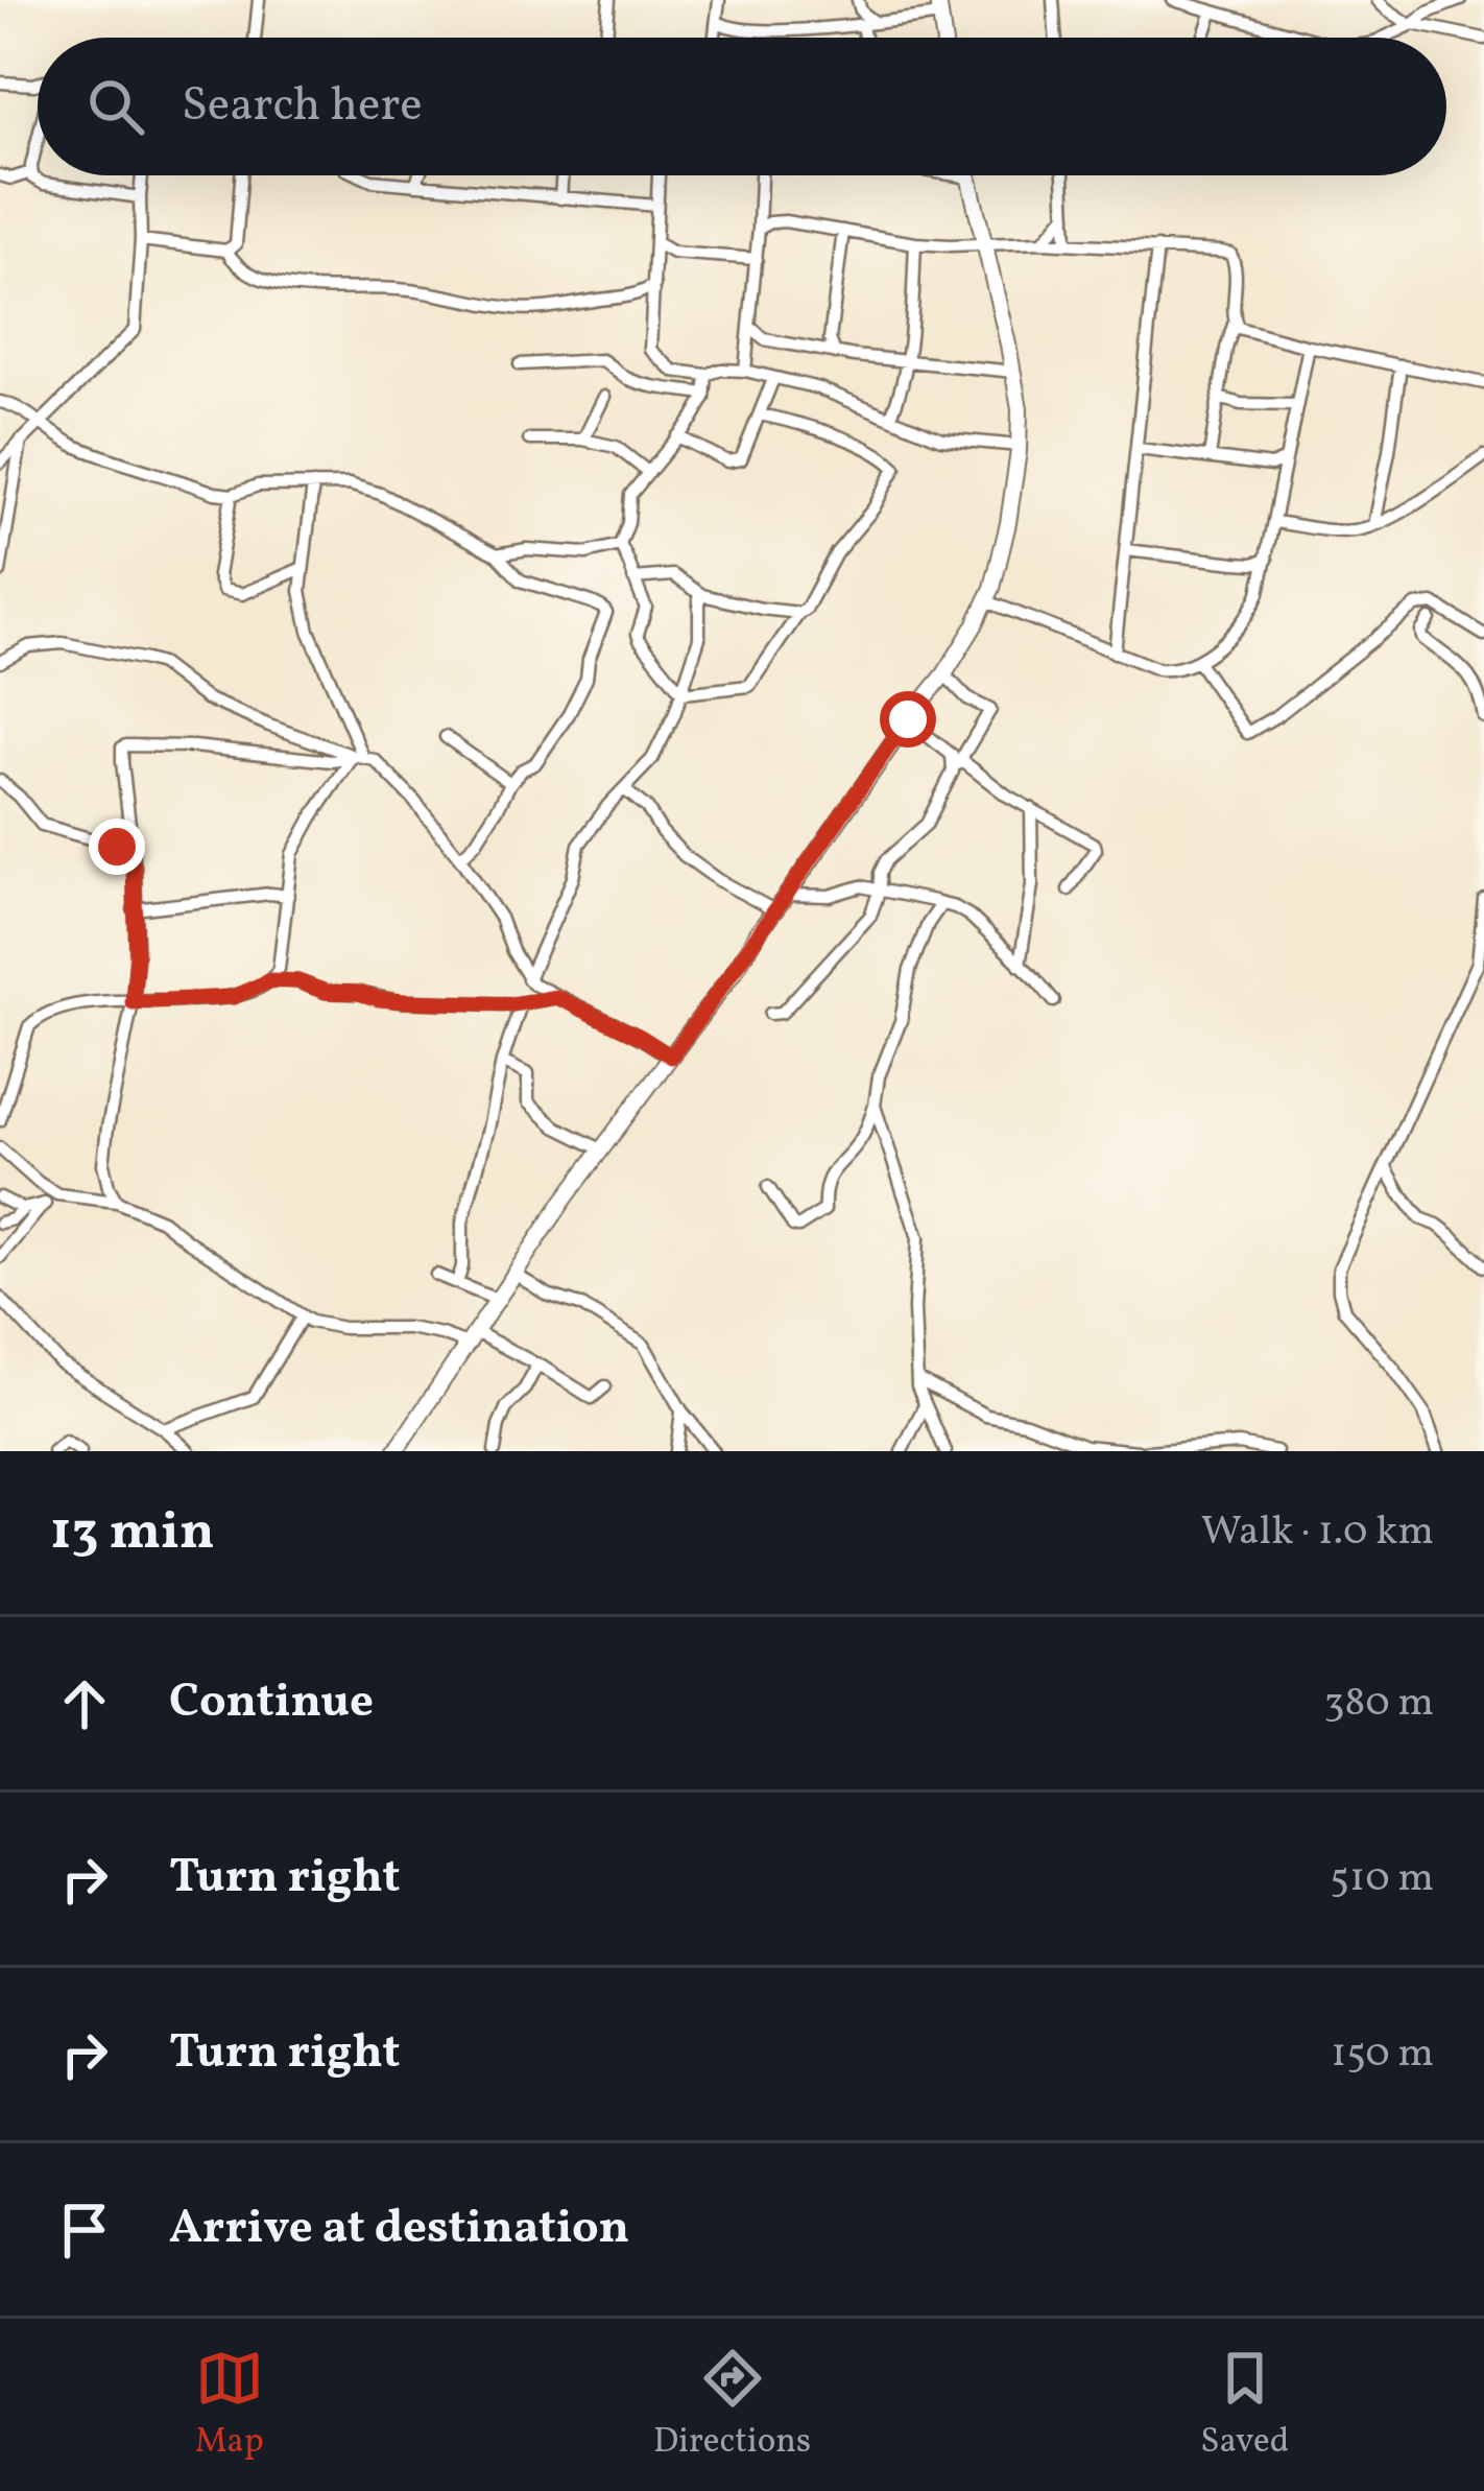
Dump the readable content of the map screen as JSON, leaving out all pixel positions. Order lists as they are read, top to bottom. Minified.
{"page":{"search":"Search here","heading":["13 min","Walk · 1.0 km"],"list":[["Continue","380 m"],["Turn right","510 m"],["Turn right","150 m"],"Arrive at destination"],"nav":["Map","Directions","Saved"]}}
